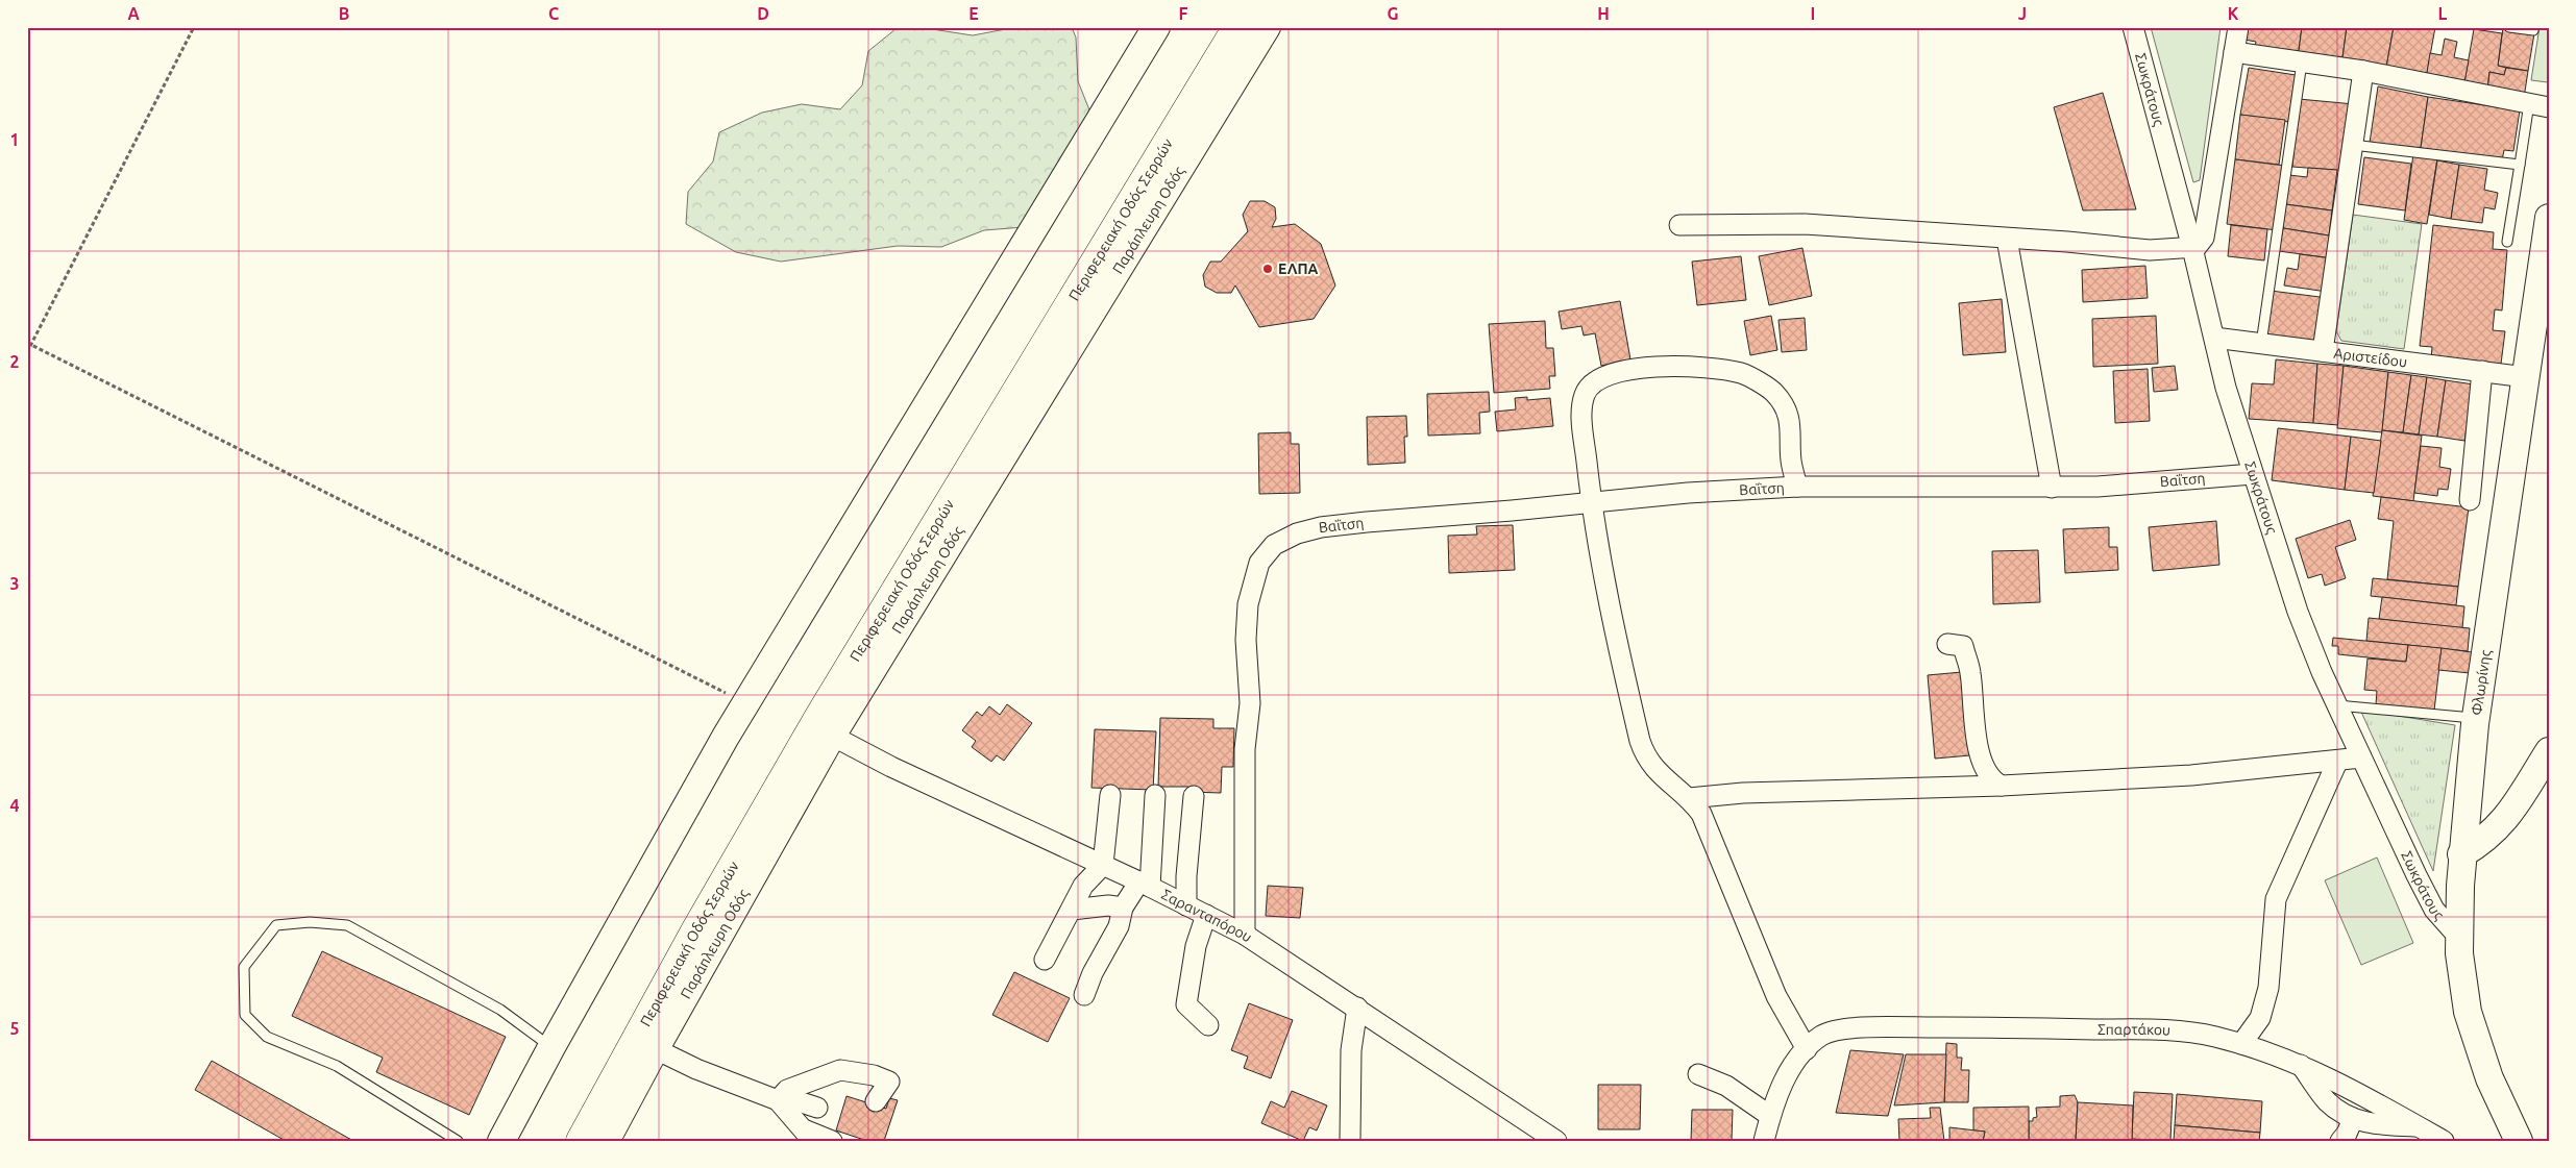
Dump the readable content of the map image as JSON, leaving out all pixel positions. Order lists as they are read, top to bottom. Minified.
{"streets":{"main road":["Περιφερειακή Οδός Σερρών"],"street":["Σωκράτους","Παράπλευρη Οδός","Αριστείδου","Βαΐτση","Φλωρίνης","Σαρανταπόρου","Σπαρτάκου"]},"crossings":[["Σωκράτους","Αριστείδου"],["Σωκράτους","Βαΐτση"],["Σωκράτους","Φλωρίνης"],["Παράπλευρη Οδός","Σαρανταπόρου"],["Αριστείδου","Φλωρίνης"],["Βαΐτση","Σαρανταπόρου"]],"places":["ΕΛΠΑ"],"grid":{"columns":["A","B","C","D","E","F","G","H","I","J","K","L"],"rows":["1","2","3","4","5"]}}
